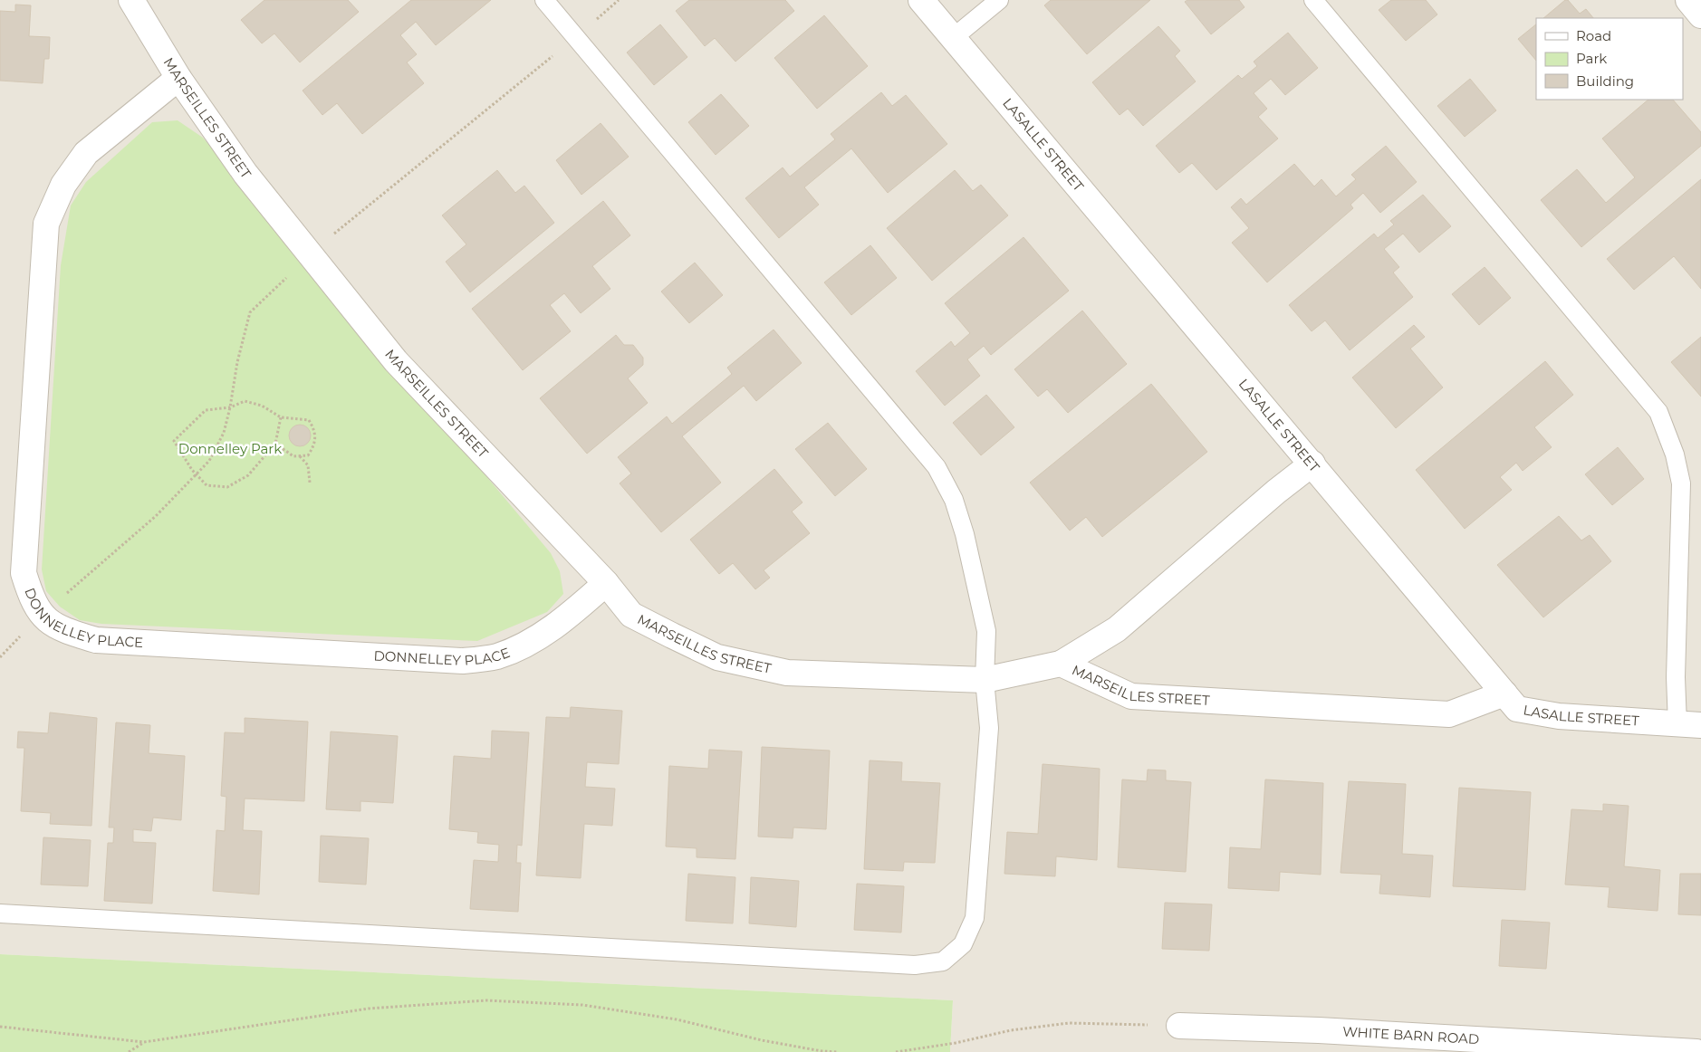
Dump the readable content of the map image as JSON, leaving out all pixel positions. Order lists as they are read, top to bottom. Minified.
{"streets":{"street":["MARSEILLES STREET","LASALLE STREET","DONNELLEY PLACE","WHITE BARN ROAD"]},"crossings":[["MARSEILLES STREET","LASALLE STREET"],["MARSEILLES STREET","DONNELLEY PLACE"]],"parks":["Donnelley Park"],"legend":["Road","Park","Building"]}
